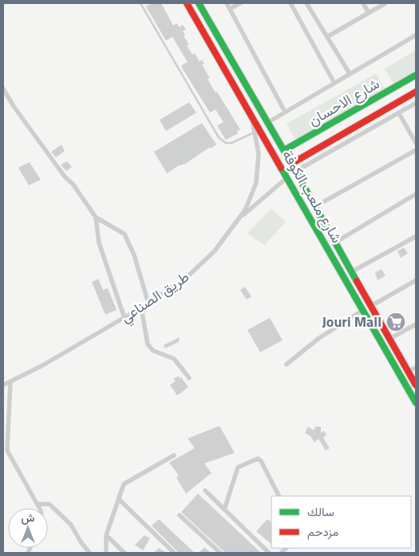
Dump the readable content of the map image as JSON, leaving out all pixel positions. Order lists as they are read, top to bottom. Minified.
{"streets":{"main road":["شارع الاحسان","شارع ملعب الكوفة"],"street":["طريق الصناعي"]},"crossings":[["شارع الاحسان","شارع ملعب الكوفة"],["شارع ملعب الكوفة","طريق الصناعي"]],"places":{"supermarket":["Jouri Mall"]},"legend":["سالك","مزدحم"],"north":"top"}
